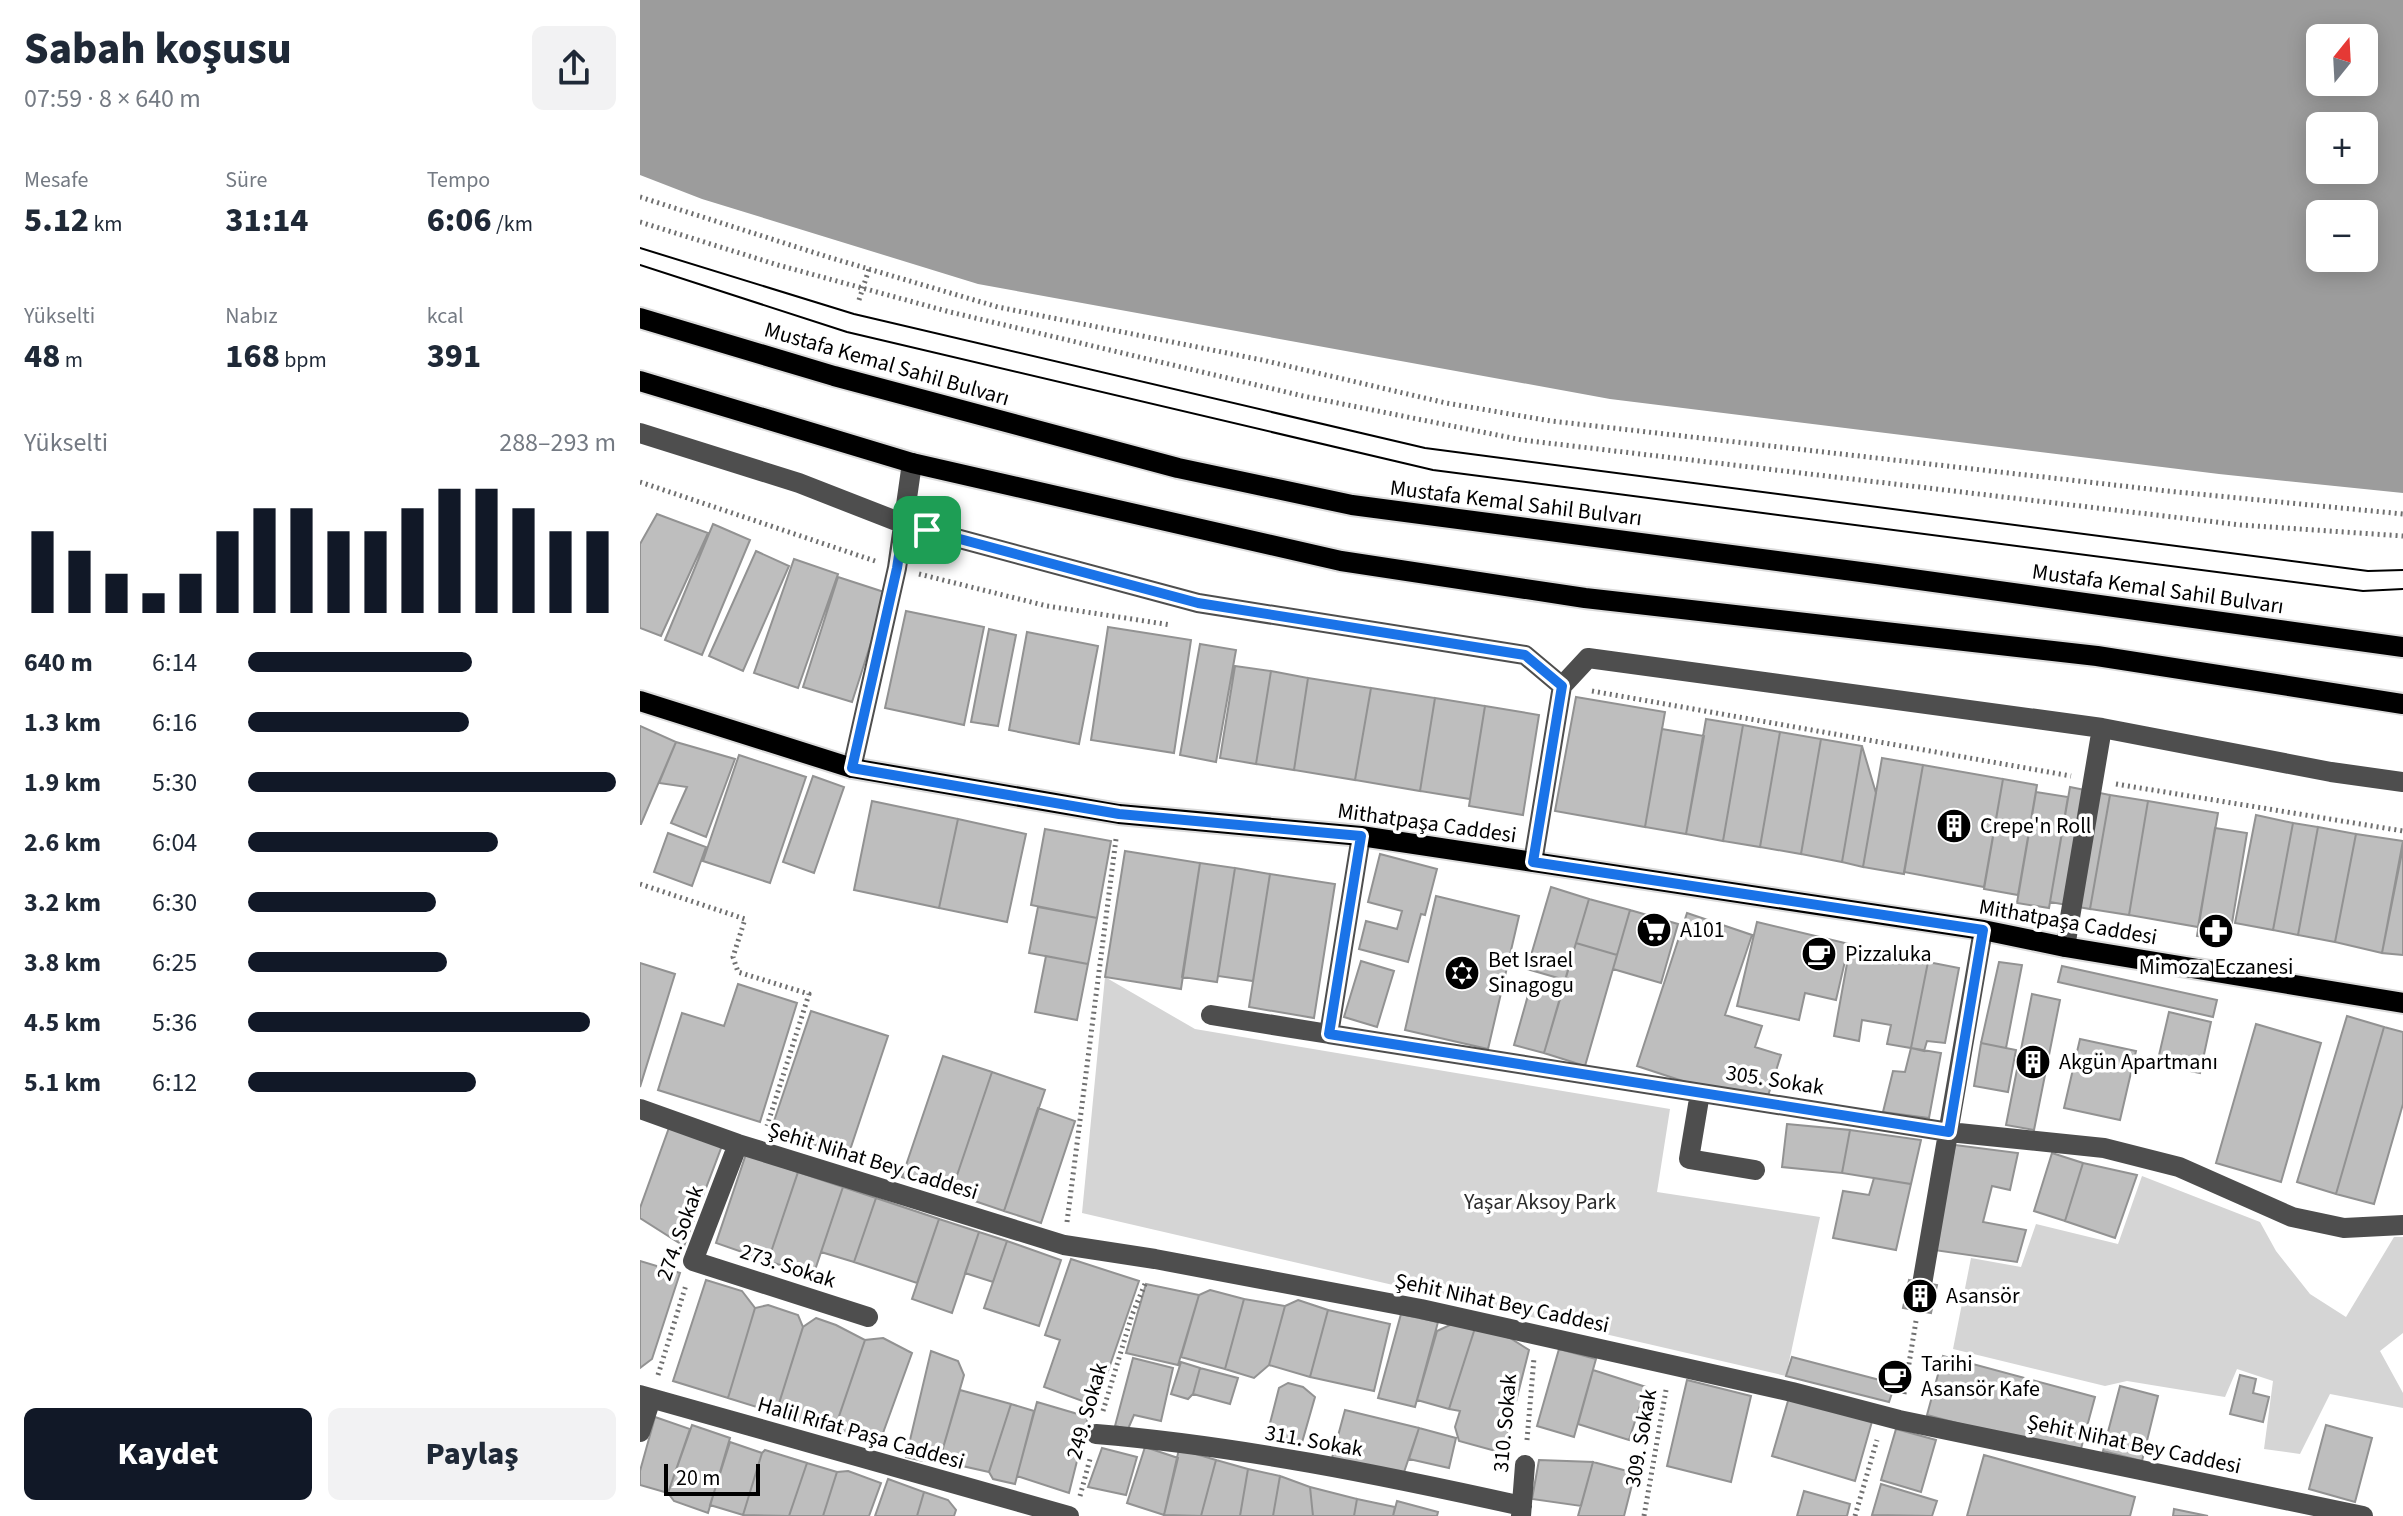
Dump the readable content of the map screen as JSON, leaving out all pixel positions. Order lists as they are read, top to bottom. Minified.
{"streets":{"main road":["Mustafa Kemal Sahil Bulvarı","Mithatpaşa Caddesi"],"street":["305. Sokak","Şehit Nihat Bey Caddesi","274. Sokak","273. Sokak","310. Sokak","Halil Rıfat Paşa Caddesi","311. Sokak"],"path":["249. Sokak","309. Sokak"]},"crossings":[["Şehit Nihat Bey Caddesi","274. Sokak"],["Şehit Nihat Bey Caddesi","310. Sokak"],["Şehit Nihat Bey Caddesi","309. Sokak"],["274. Sokak","273. Sokak"],["274. Sokak","Halil Rıfat Paşa Caddesi"],["249. Sokak","Halil Rıfat Paşa Caddesi"],["249. Sokak","311. Sokak"],["310. Sokak","311. Sokak"]],"parks":["Yaşar Aksoy Park"],"places":{"building":["Crepe'n Roll","Akgün Apartmanı","Asansör"],"supermarket":["A101"],"pharmacy":["Mimoza Eczanesi"],"cafe":["Pizzaluka","Tarihi Asansör Kafe"],"synagogue":["Bet Israel Sinagogu"]},"scale_bar":"20 m","north":"top","page":{"heading":["Sabah koşusu","07:59 · 8 × 640 m"],"map_buttons":["+","−"],"stats":[["Mesafe","5.12 km"],["Süre","31:14"],["Tempo","6:06 /km"],["Yükselti","48 m"],["Nabız","168 bpm"],["kcal","391"]],"chart":["Yükselti","288–293 m"],"list":[{"name":"640 m","note":"6:14"},{"name":"1.3 km","note":"6:16"},{"name":"1.9 km","note":"5:30"},{"name":"2.6 km","note":"6:04"},{"name":"3.2 km","note":"6:30"},{"name":"3.8 km","note":"6:25"},{"name":"4.5 km","note":"5:36"},{"name":"5.1 km","note":"6:12"}],"buttons":["Kaydet","Paylaş"],"scale":"20 m"}}
